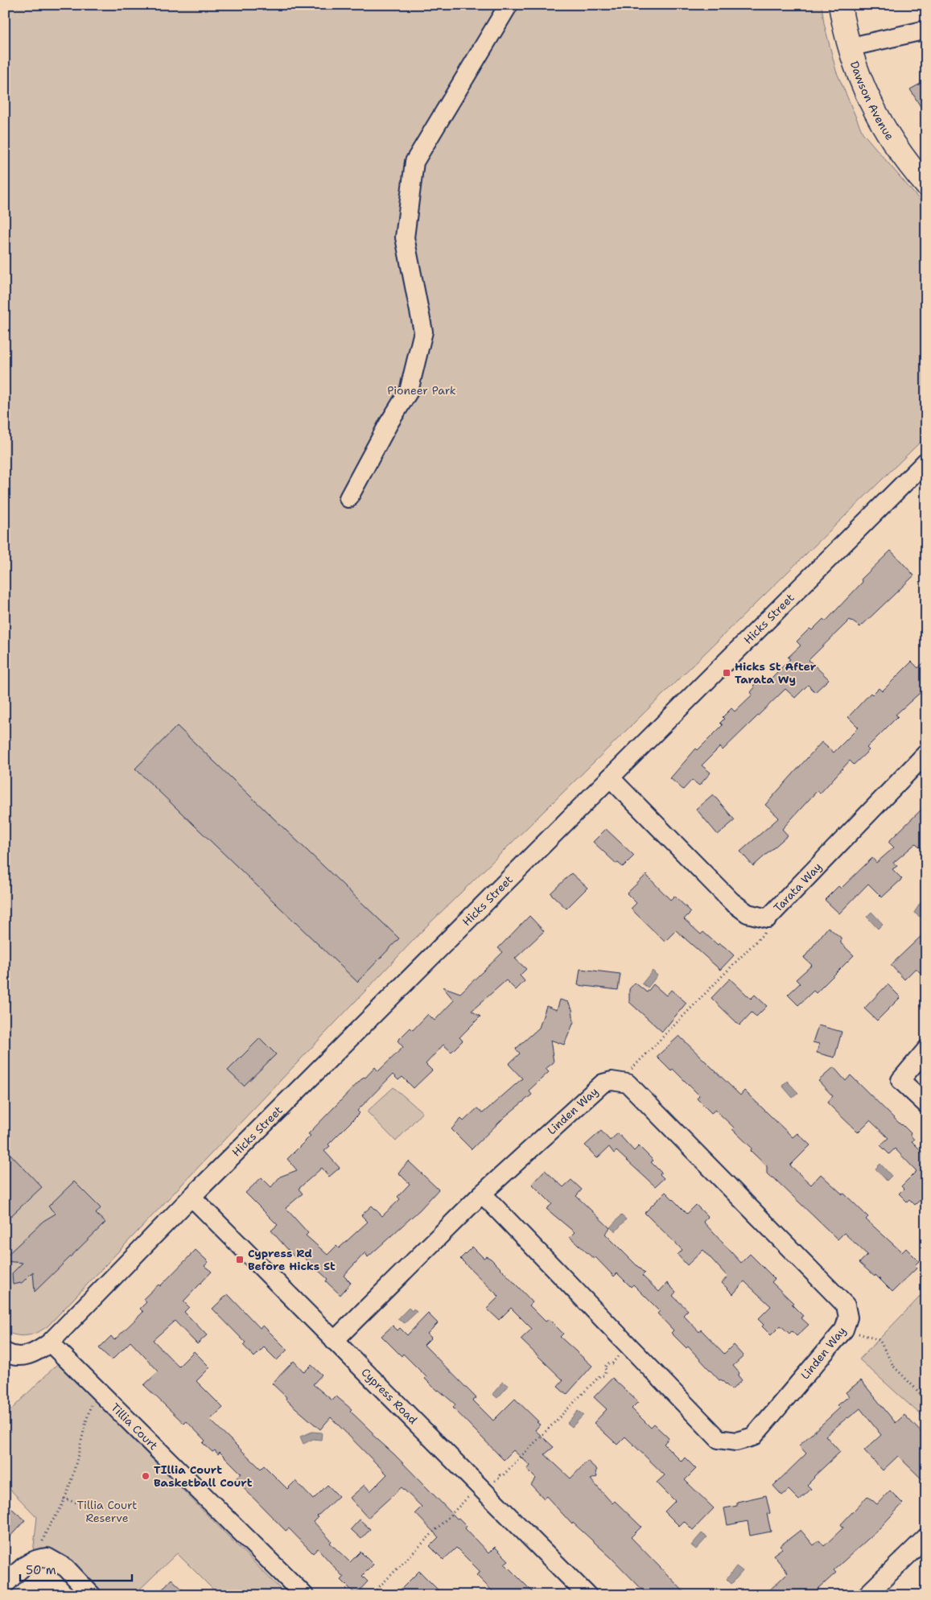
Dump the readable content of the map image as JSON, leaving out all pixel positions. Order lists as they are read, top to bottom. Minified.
{"streets":{"main road":["Dawson Avenue"],"street":["Hicks Street","Tarata Way","Linden Way","Cypress Road","Tillia Court"]},"crossings":[["Hicks Street","Tarata Way"],["Hicks Street","Cypress Road"],["Hicks Street","Tillia Court"],["Linden Way","Cypress Road"]],"parks":["Pioneer Park","Tillia Court Reserve"],"places":{"transit":["Hicks St After Tarata Wy","Cypress Rd Before Hicks St"],"other":["TIllia Court Basketball Court"]},"scale_bar":"50 m"}
